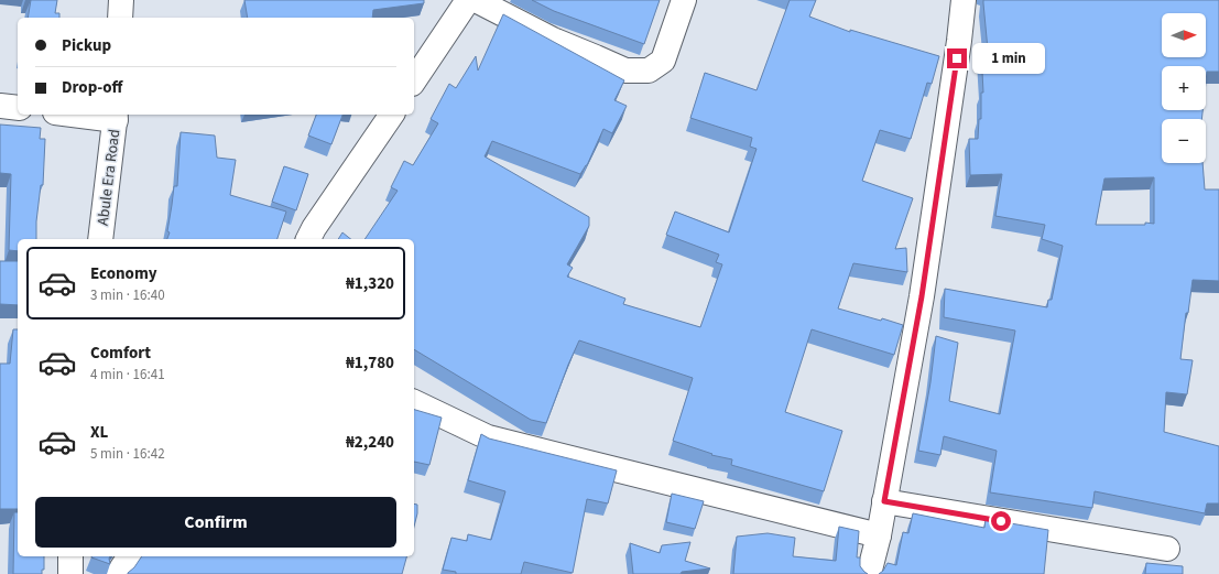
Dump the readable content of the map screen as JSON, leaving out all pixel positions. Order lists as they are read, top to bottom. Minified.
{"streets":{"street":["Abule Era Road"]},"north":"right","page":{"map_buttons":["+","−"],"banner":["Pickup","Drop-off"],"bubble":"1 min","list":[{"name":"Economy","note":"3 min · 16:40","value":"₦1,320"},{"name":"Comfort","note":"4 min · 16:41","value":"₦1,780"},{"name":"XL","note":"5 min · 16:42","value":"₦2,240"}],"buttons":"Confirm"}}
